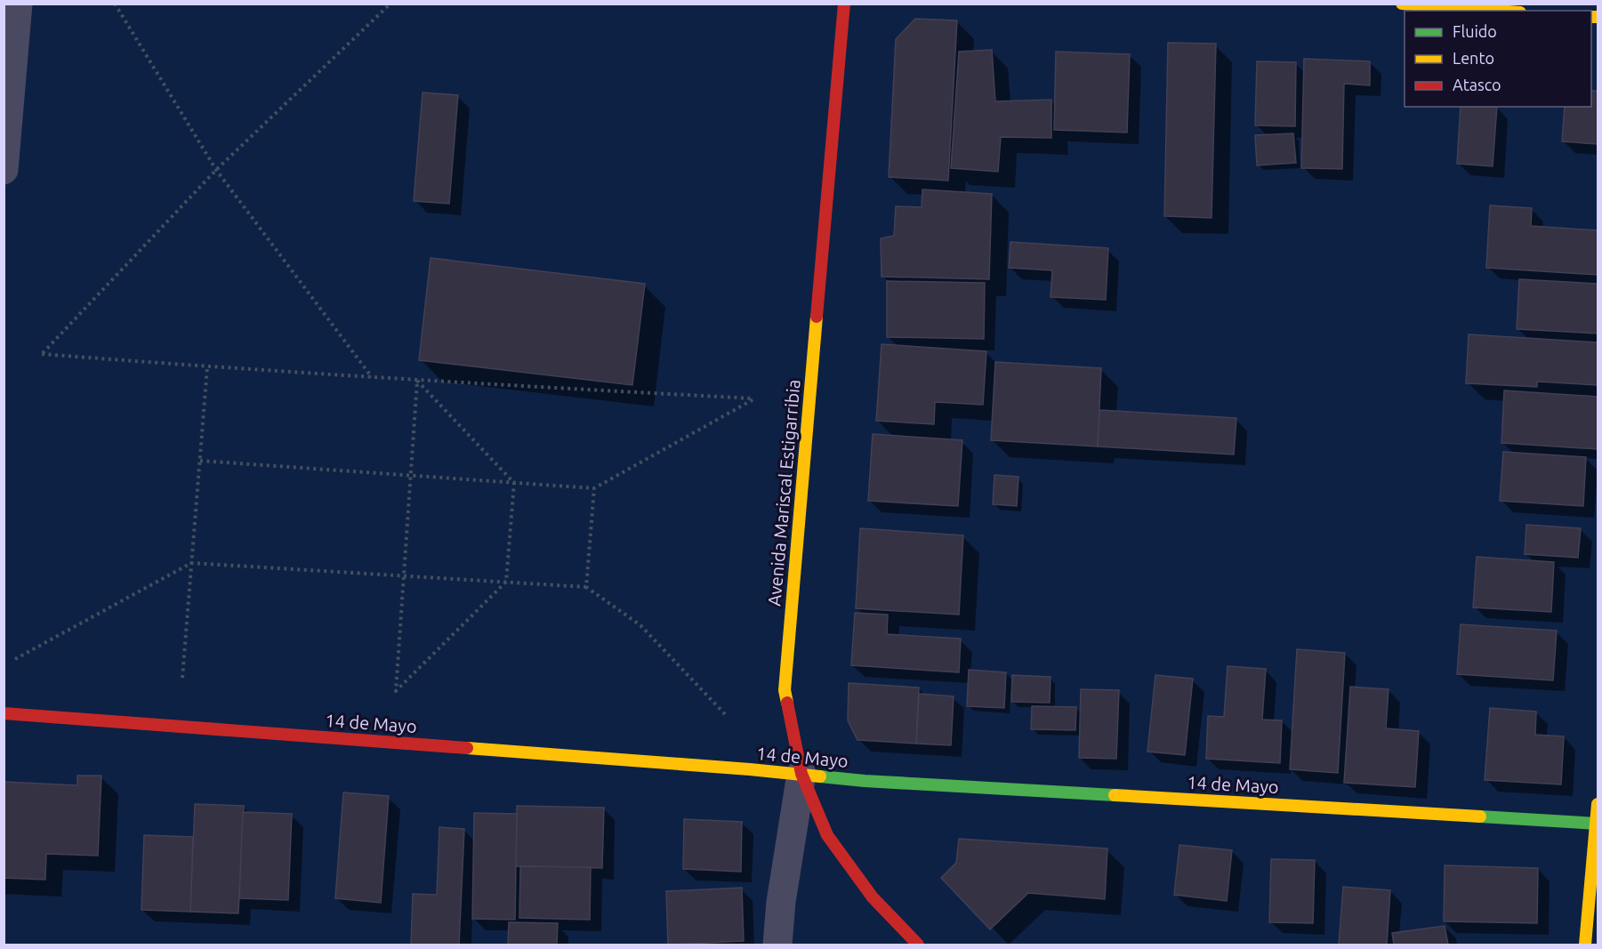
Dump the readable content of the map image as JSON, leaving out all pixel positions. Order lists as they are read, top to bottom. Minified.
{"streets":{"main road":["Avenida Mariscal Estigarribia","14 de Mayo"]},"crossings":[["Avenida Mariscal Estigarribia","14 de Mayo"]],"legend":["Fluido","Lento","Atasco"]}
